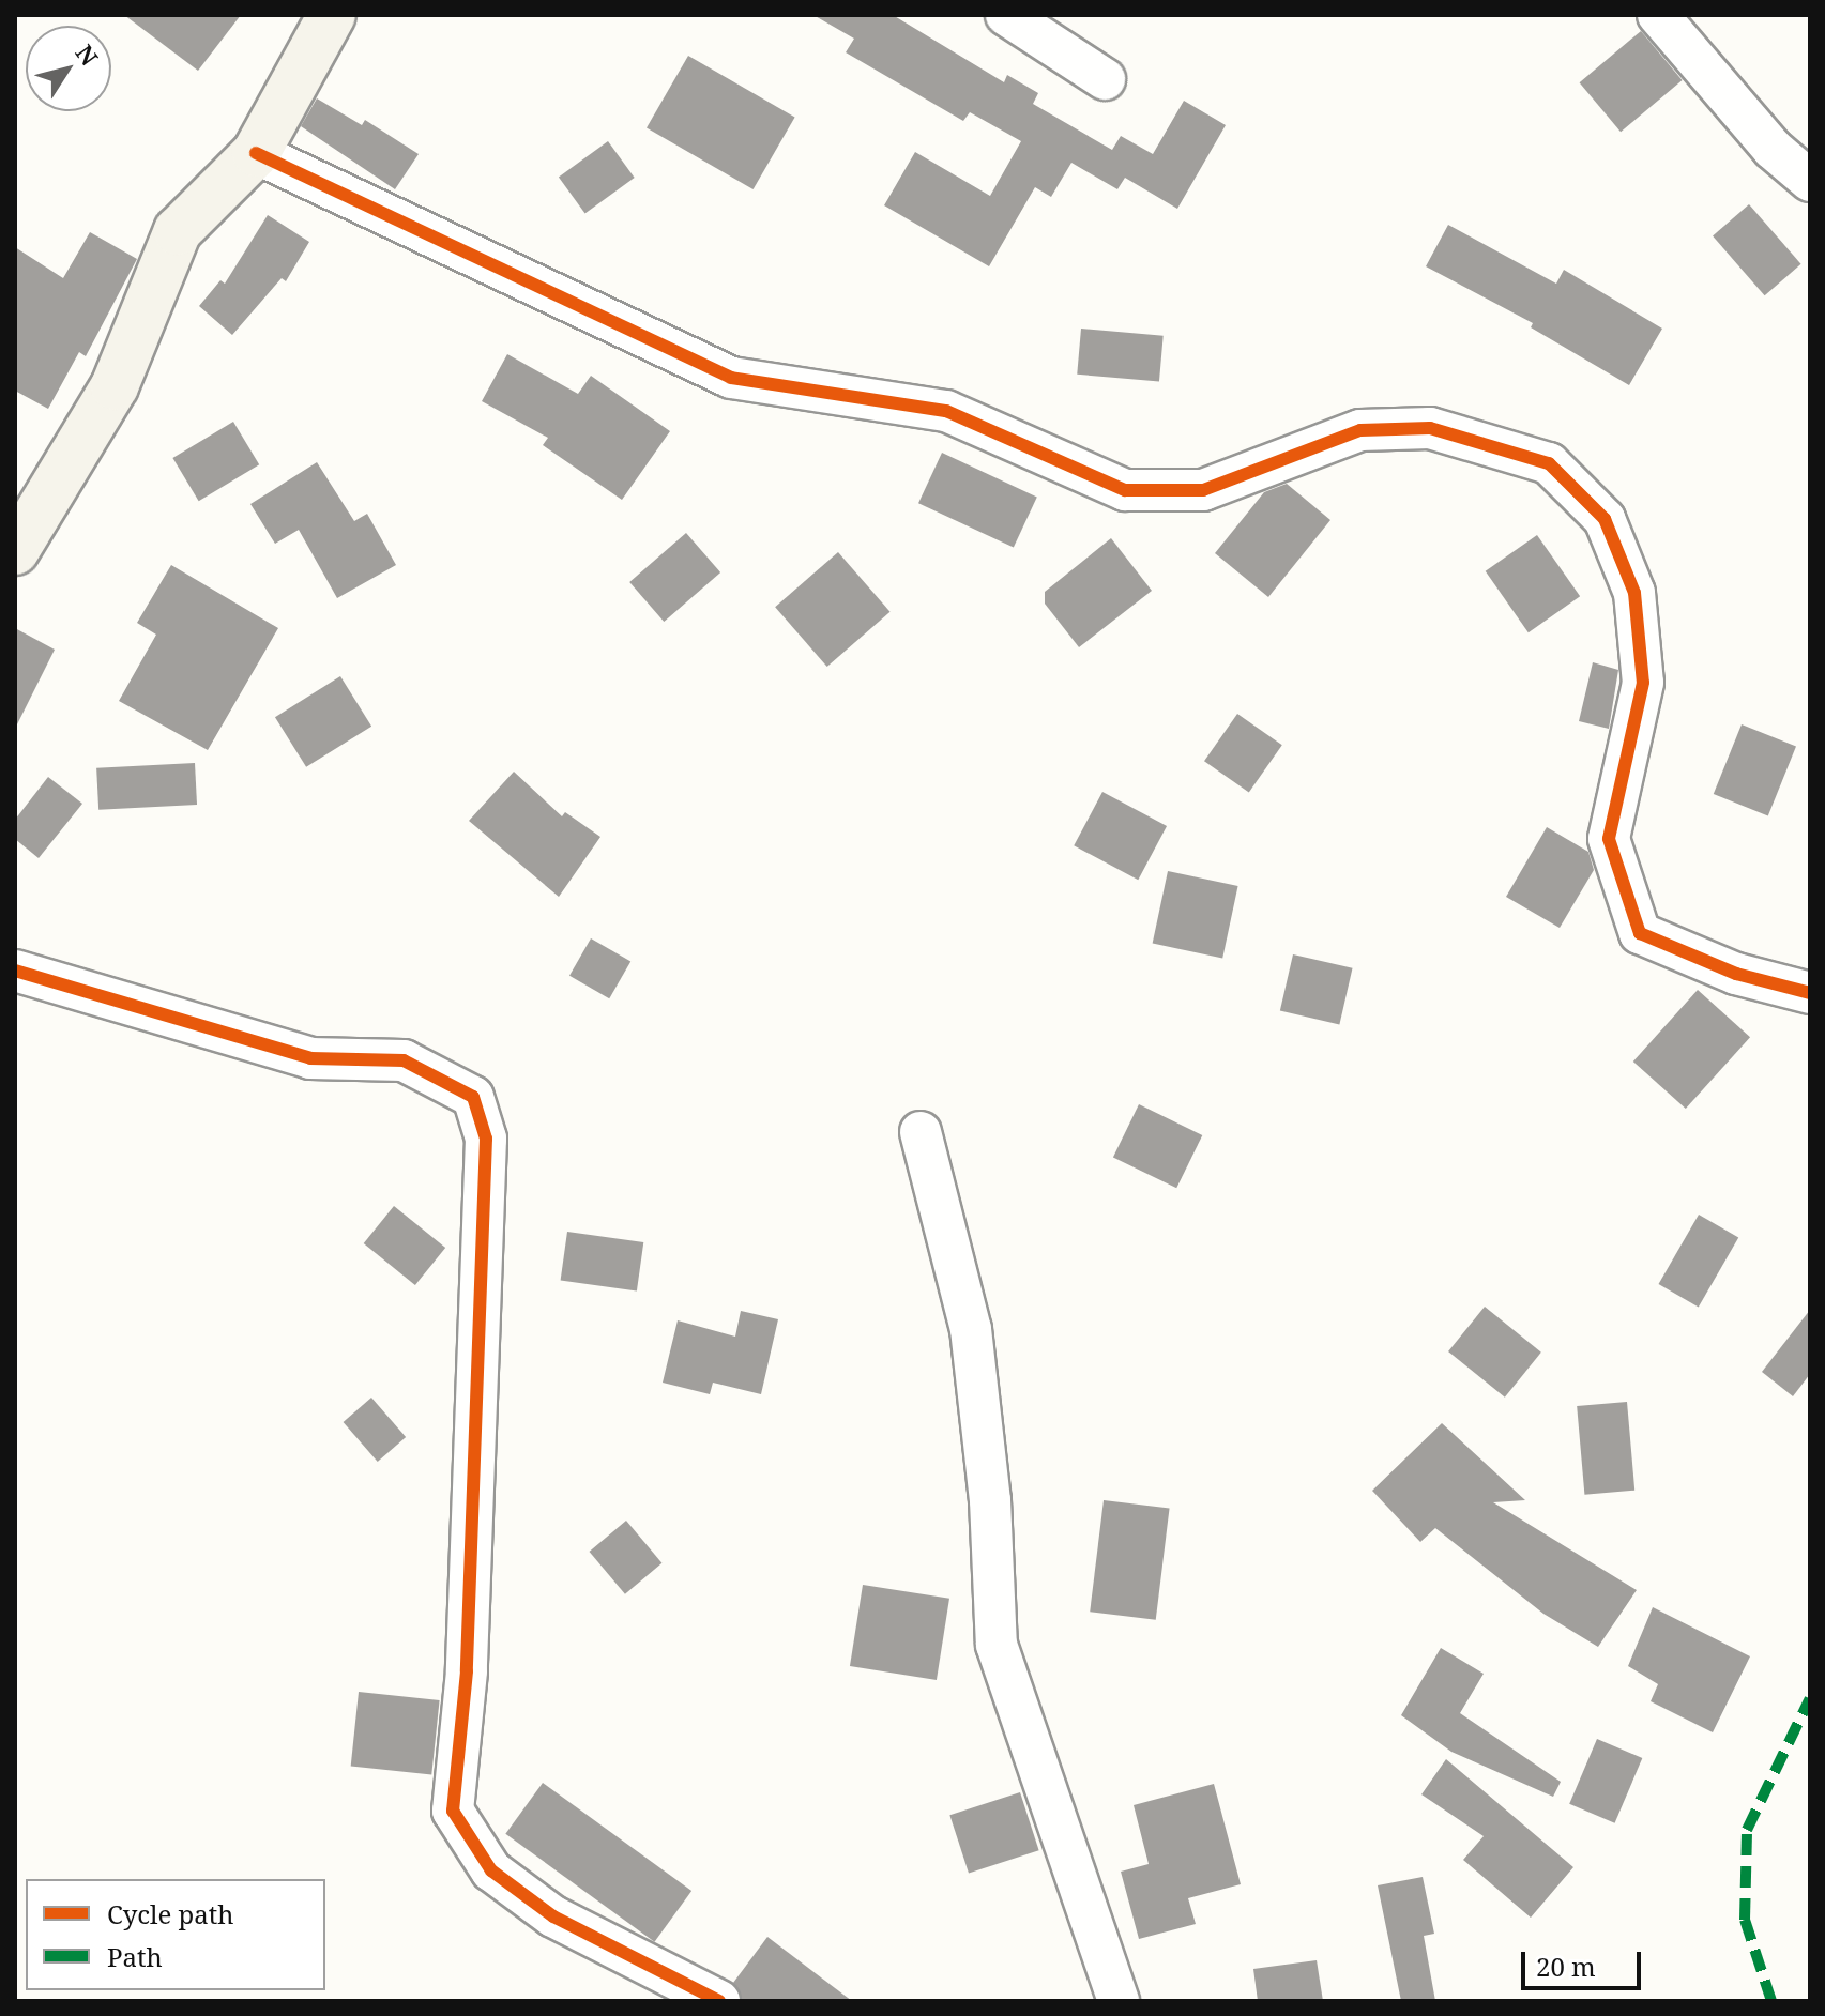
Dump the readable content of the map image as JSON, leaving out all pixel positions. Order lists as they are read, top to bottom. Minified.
{"legend":["Cycle path","Path"],"scale_bar":"20 m","north":"top right"}
